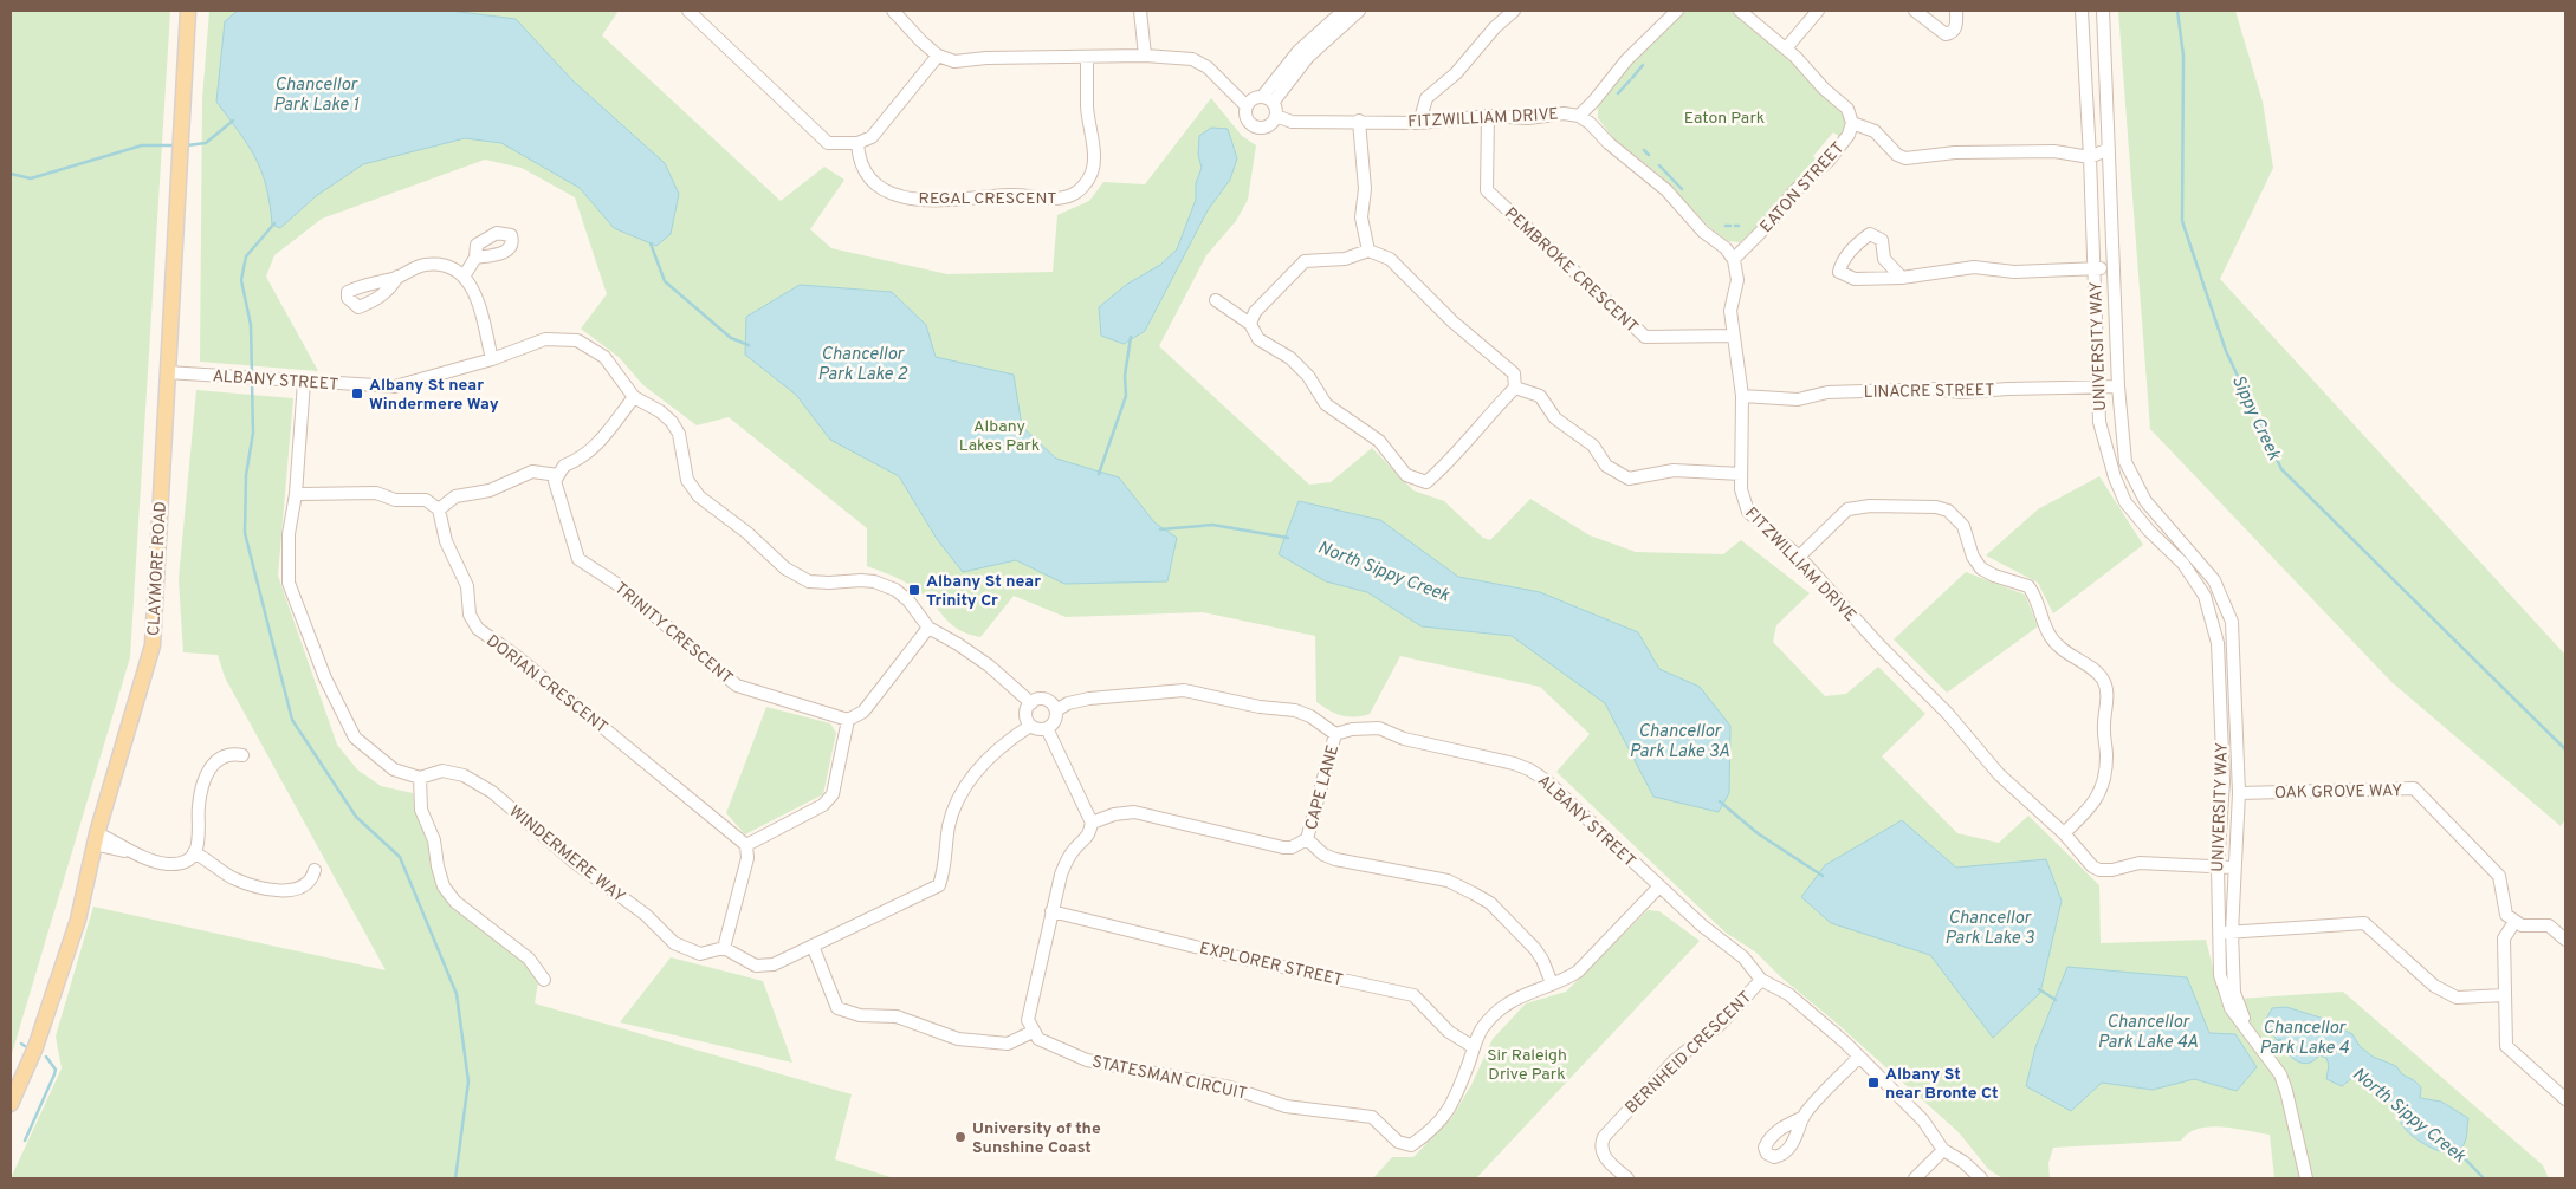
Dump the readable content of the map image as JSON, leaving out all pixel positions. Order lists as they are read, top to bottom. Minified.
{"streets":{"main road":["CLAYMORE ROAD"],"street":["FITZWILLIAM DRIVE","EATON STREET","REGAL CRESCENT","PEMBROKE CRESCENT","UNIVERSITY WAY","ALBANY STREET","LINACRE STREET","TRINITY CRESCENT","DORIAN CRESCENT","CAPE LANE","OAK GROVE WAY","WINDERMERE WAY","EXPLORER STREET","BERNHEID CRESCENT","STATESMAN CIRCUIT"]},"crossings":[["FITZWILLIAM DRIVE","EATON STREET"],["FITZWILLIAM DRIVE","PEMBROKE CRESCENT"],["FITZWILLIAM DRIVE","UNIVERSITY WAY"],["FITZWILLIAM DRIVE","LINACRE STREET"],["UNIVERSITY WAY","LINACRE STREET"],["UNIVERSITY WAY","OAK GROVE WAY"],["ALBANY STREET","CLAYMORE ROAD"],["ALBANY STREET","CAPE LANE"],["ALBANY STREET","BERNHEID CRESCENT"],["EXPLORER STREET","STATESMAN CIRCUIT"]],"water":["Chancellor Park Lake 1","Chancellor Park Lake 2","Sippy Creek","North Sippy Creek","Chancellor Park Lake 3A","Chancellor Park Lake 3","Chancellor Park Lake 4A","Chancellor Park Lake 4"],"parks":["Eaton Park","Albany Lakes Park","Sir Raleigh Drive Park"],"places":{"transit":["Albany St near Windermere Way","Albany St near Trinity Cr","Albany St near Bronte Ct"],"other":["University of the Sunshine Coast"]}}
